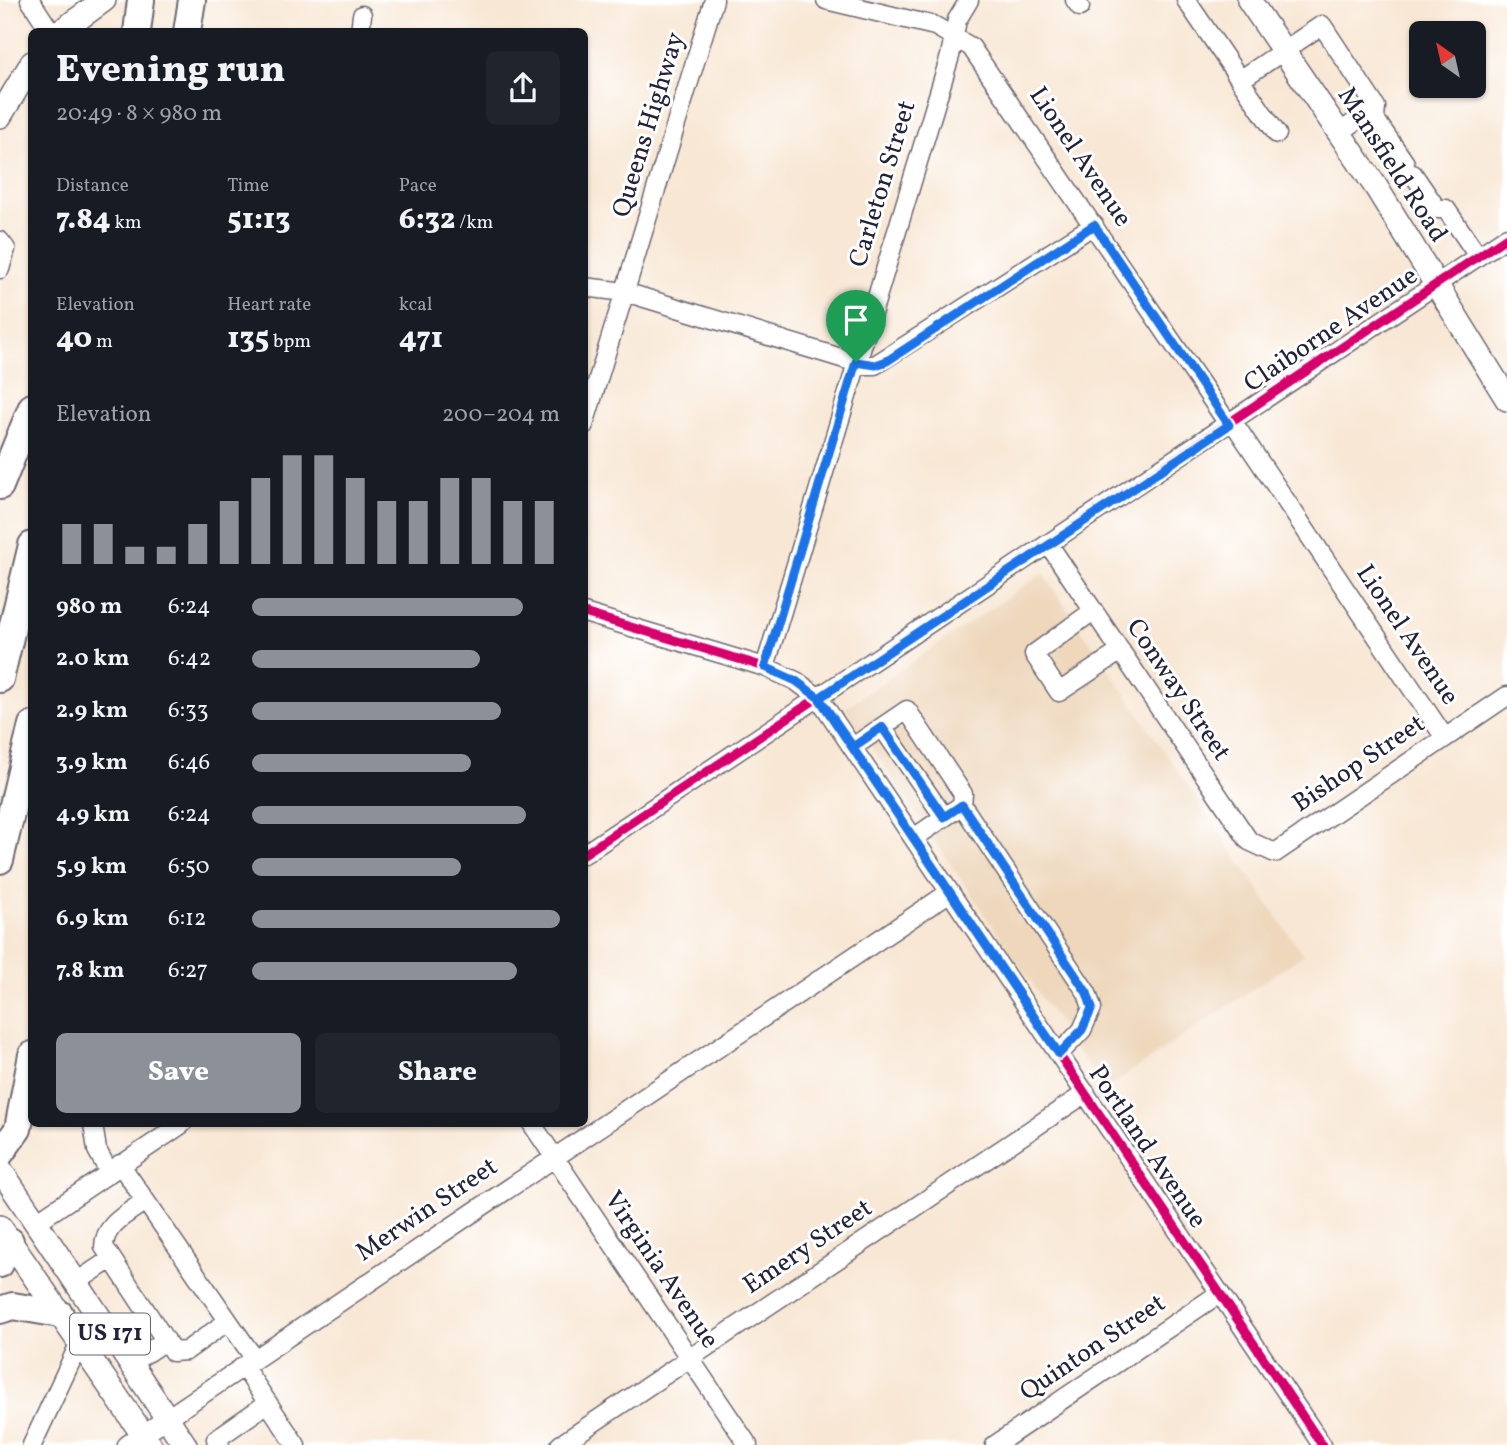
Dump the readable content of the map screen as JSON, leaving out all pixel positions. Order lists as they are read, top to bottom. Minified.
{"streets":{"main road":["Mansfield Road","US 171"],"street":["Queens Highway","Lionel Avenue","Carleton Street","Claiborne Avenue","Conway Street","Bishop Street","Portland Avenue","Merwin Street","Emery Street","Virginia Avenue","Quinton Street"]},"crossings":[["Lionel Avenue","Carleton Street"],["Lionel Avenue","Claiborne Avenue"],["Lionel Avenue","Bishop Street"],["Mansfield Road","Claiborne Avenue"],["Carleton Street","Portland Avenue"],["Claiborne Avenue","Conway Street"],["Claiborne Avenue","Portland Avenue"],["Conway Street","Bishop Street"],["Portland Avenue","Merwin Street"],["Portland Avenue","Emery Street"],["Portland Avenue","Quinton Street"],["Merwin Street","Virginia Avenue"],["Merwin Street","US 171"],["Emery Street","Virginia Avenue"]],"north":"top left","page":{"heading":["Evening run","20:49 · 8 × 980 m"],"stats":[["Distance","7.84 km"],["Time","51:13"],["Pace","6:32 /km"],["Elevation","40 m"],["Heart rate","135 bpm"],["kcal","471"]],"chart":["Elevation","200–204 m"],"list":[{"name":"980 m","note":"6:24"},{"name":"2.0 km","note":"6:42"},{"name":"2.9 km","note":"6:33"},{"name":"3.9 km","note":"6:46"},{"name":"4.9 km","note":"6:24"},{"name":"5.9 km","note":"6:50"},{"name":"6.9 km","note":"6:12"},{"name":"7.8 km","note":"6:27"}],"buttons":["Save","Share"]}}
